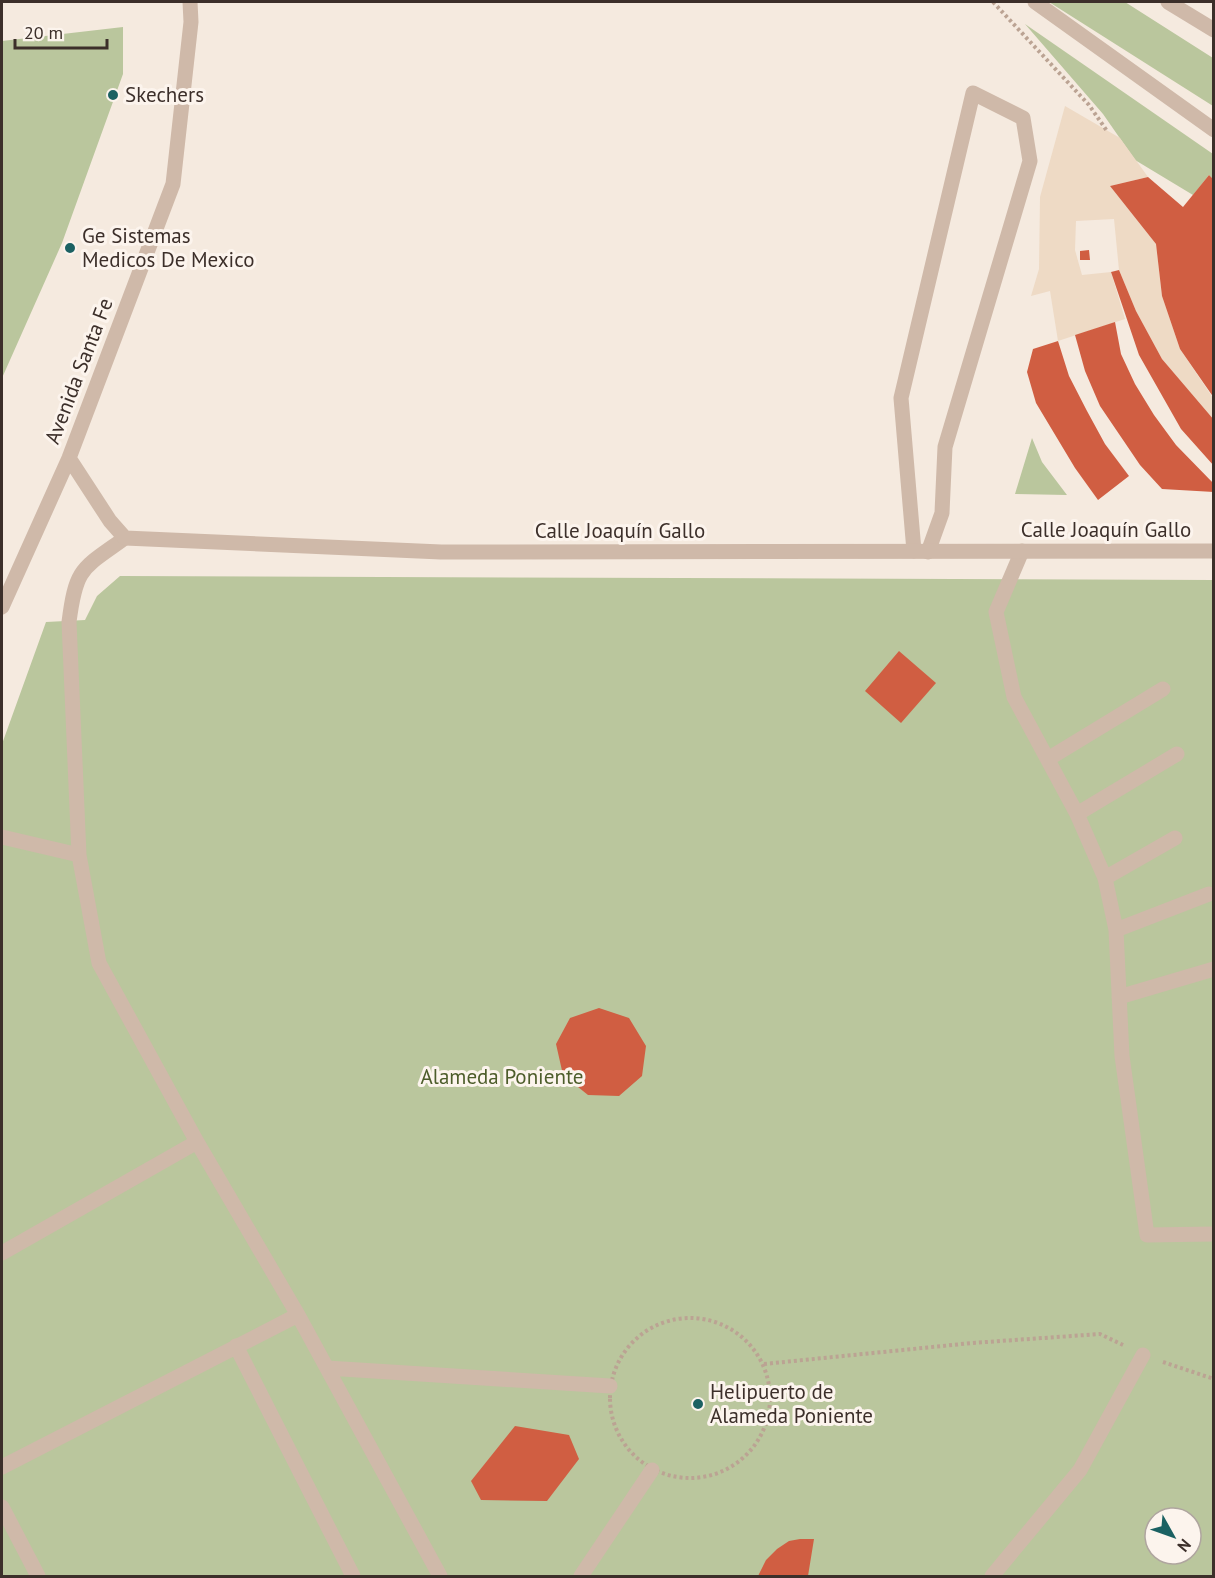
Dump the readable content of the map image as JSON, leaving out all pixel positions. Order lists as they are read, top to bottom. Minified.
{"streets":{"street":["Avenida Santa Fe","Calle Joaquín Gallo"]},"parks":["Alameda Poniente"],"places":["Skechers","Ge Sistemas Medicos De Mexico","Helipuerto de Alameda Poniente"],"scale_bar":"20 m","north":"bottom right"}
